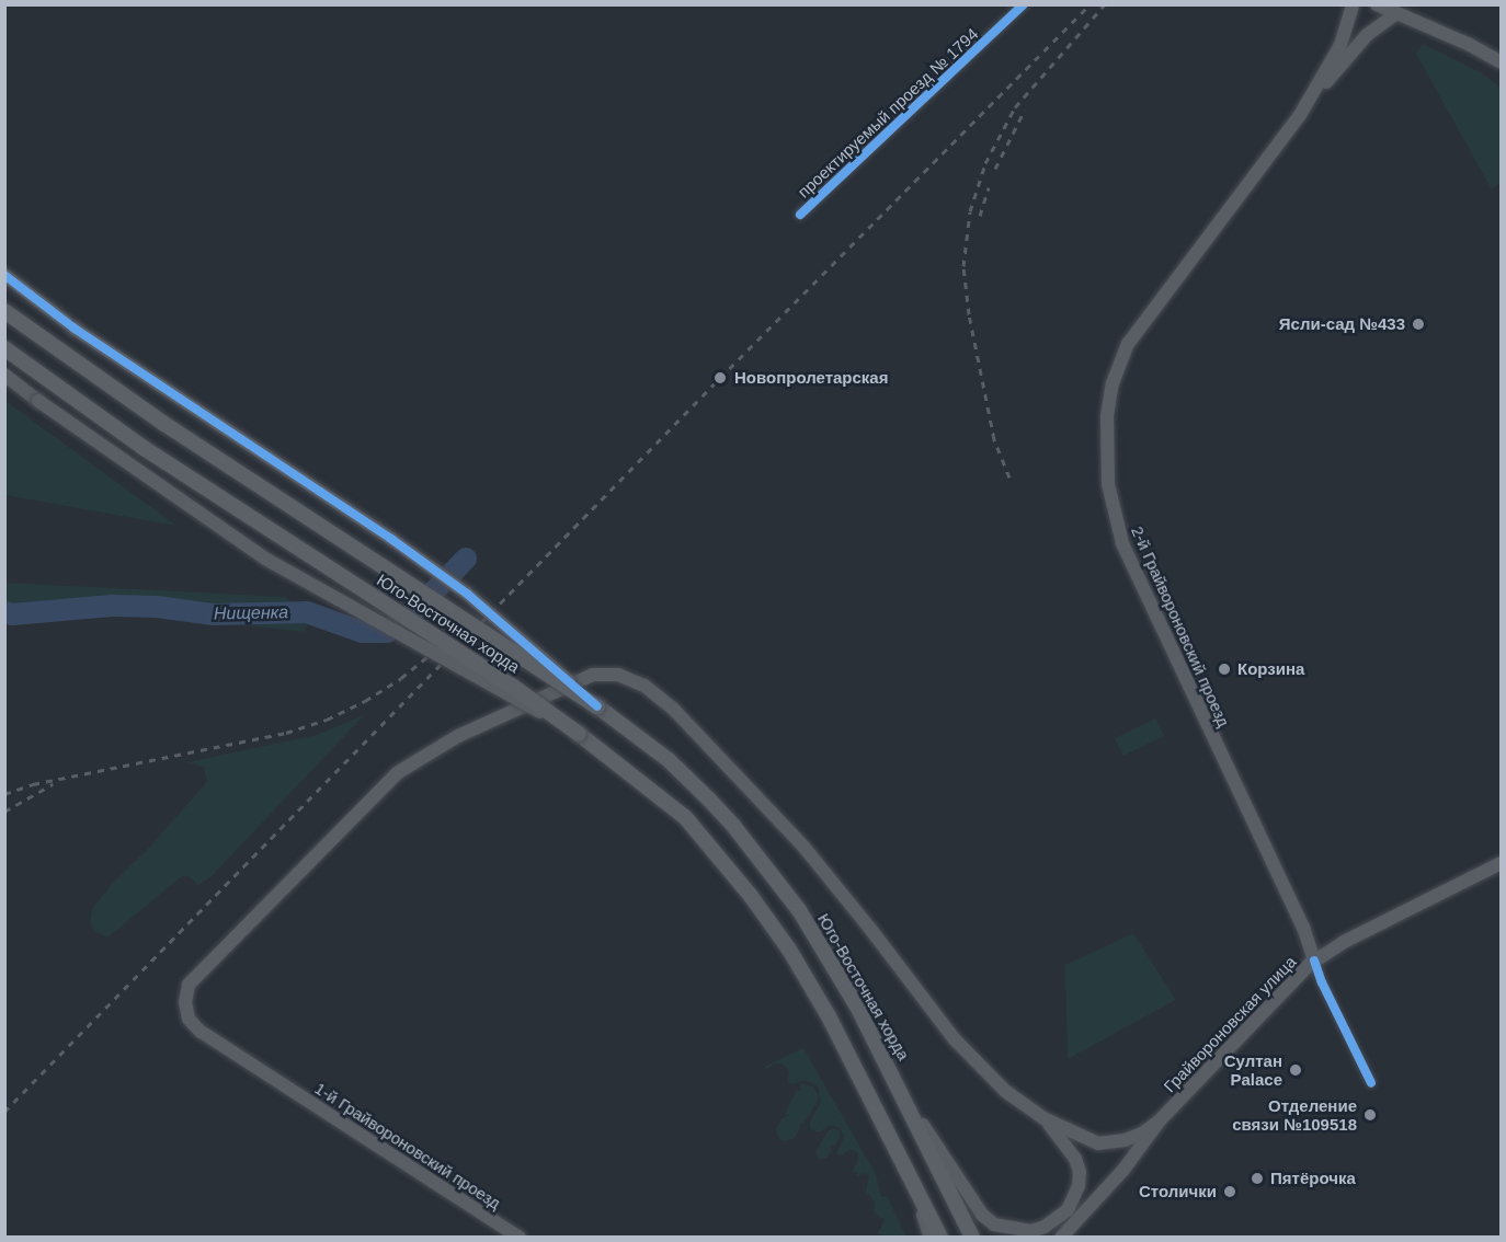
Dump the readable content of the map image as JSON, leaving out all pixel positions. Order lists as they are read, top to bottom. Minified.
{"streets":{"main road":["Юго-Восточная хорда","2-й Грайвороновский проезд","Грайвороновская улица","1-й Грайвороновский проезд"],"street":["проектируемый проезд № 1794"]},"crossings":[["2-й Грайвороновский проезд","Грайвороновская улица"]],"water":["Нищенка"],"places":["Ясли-сад №433","Новопролетарская","Корзина","Султан Palace","Отделение связи №109518","Пятёрочка","Столички"]}
